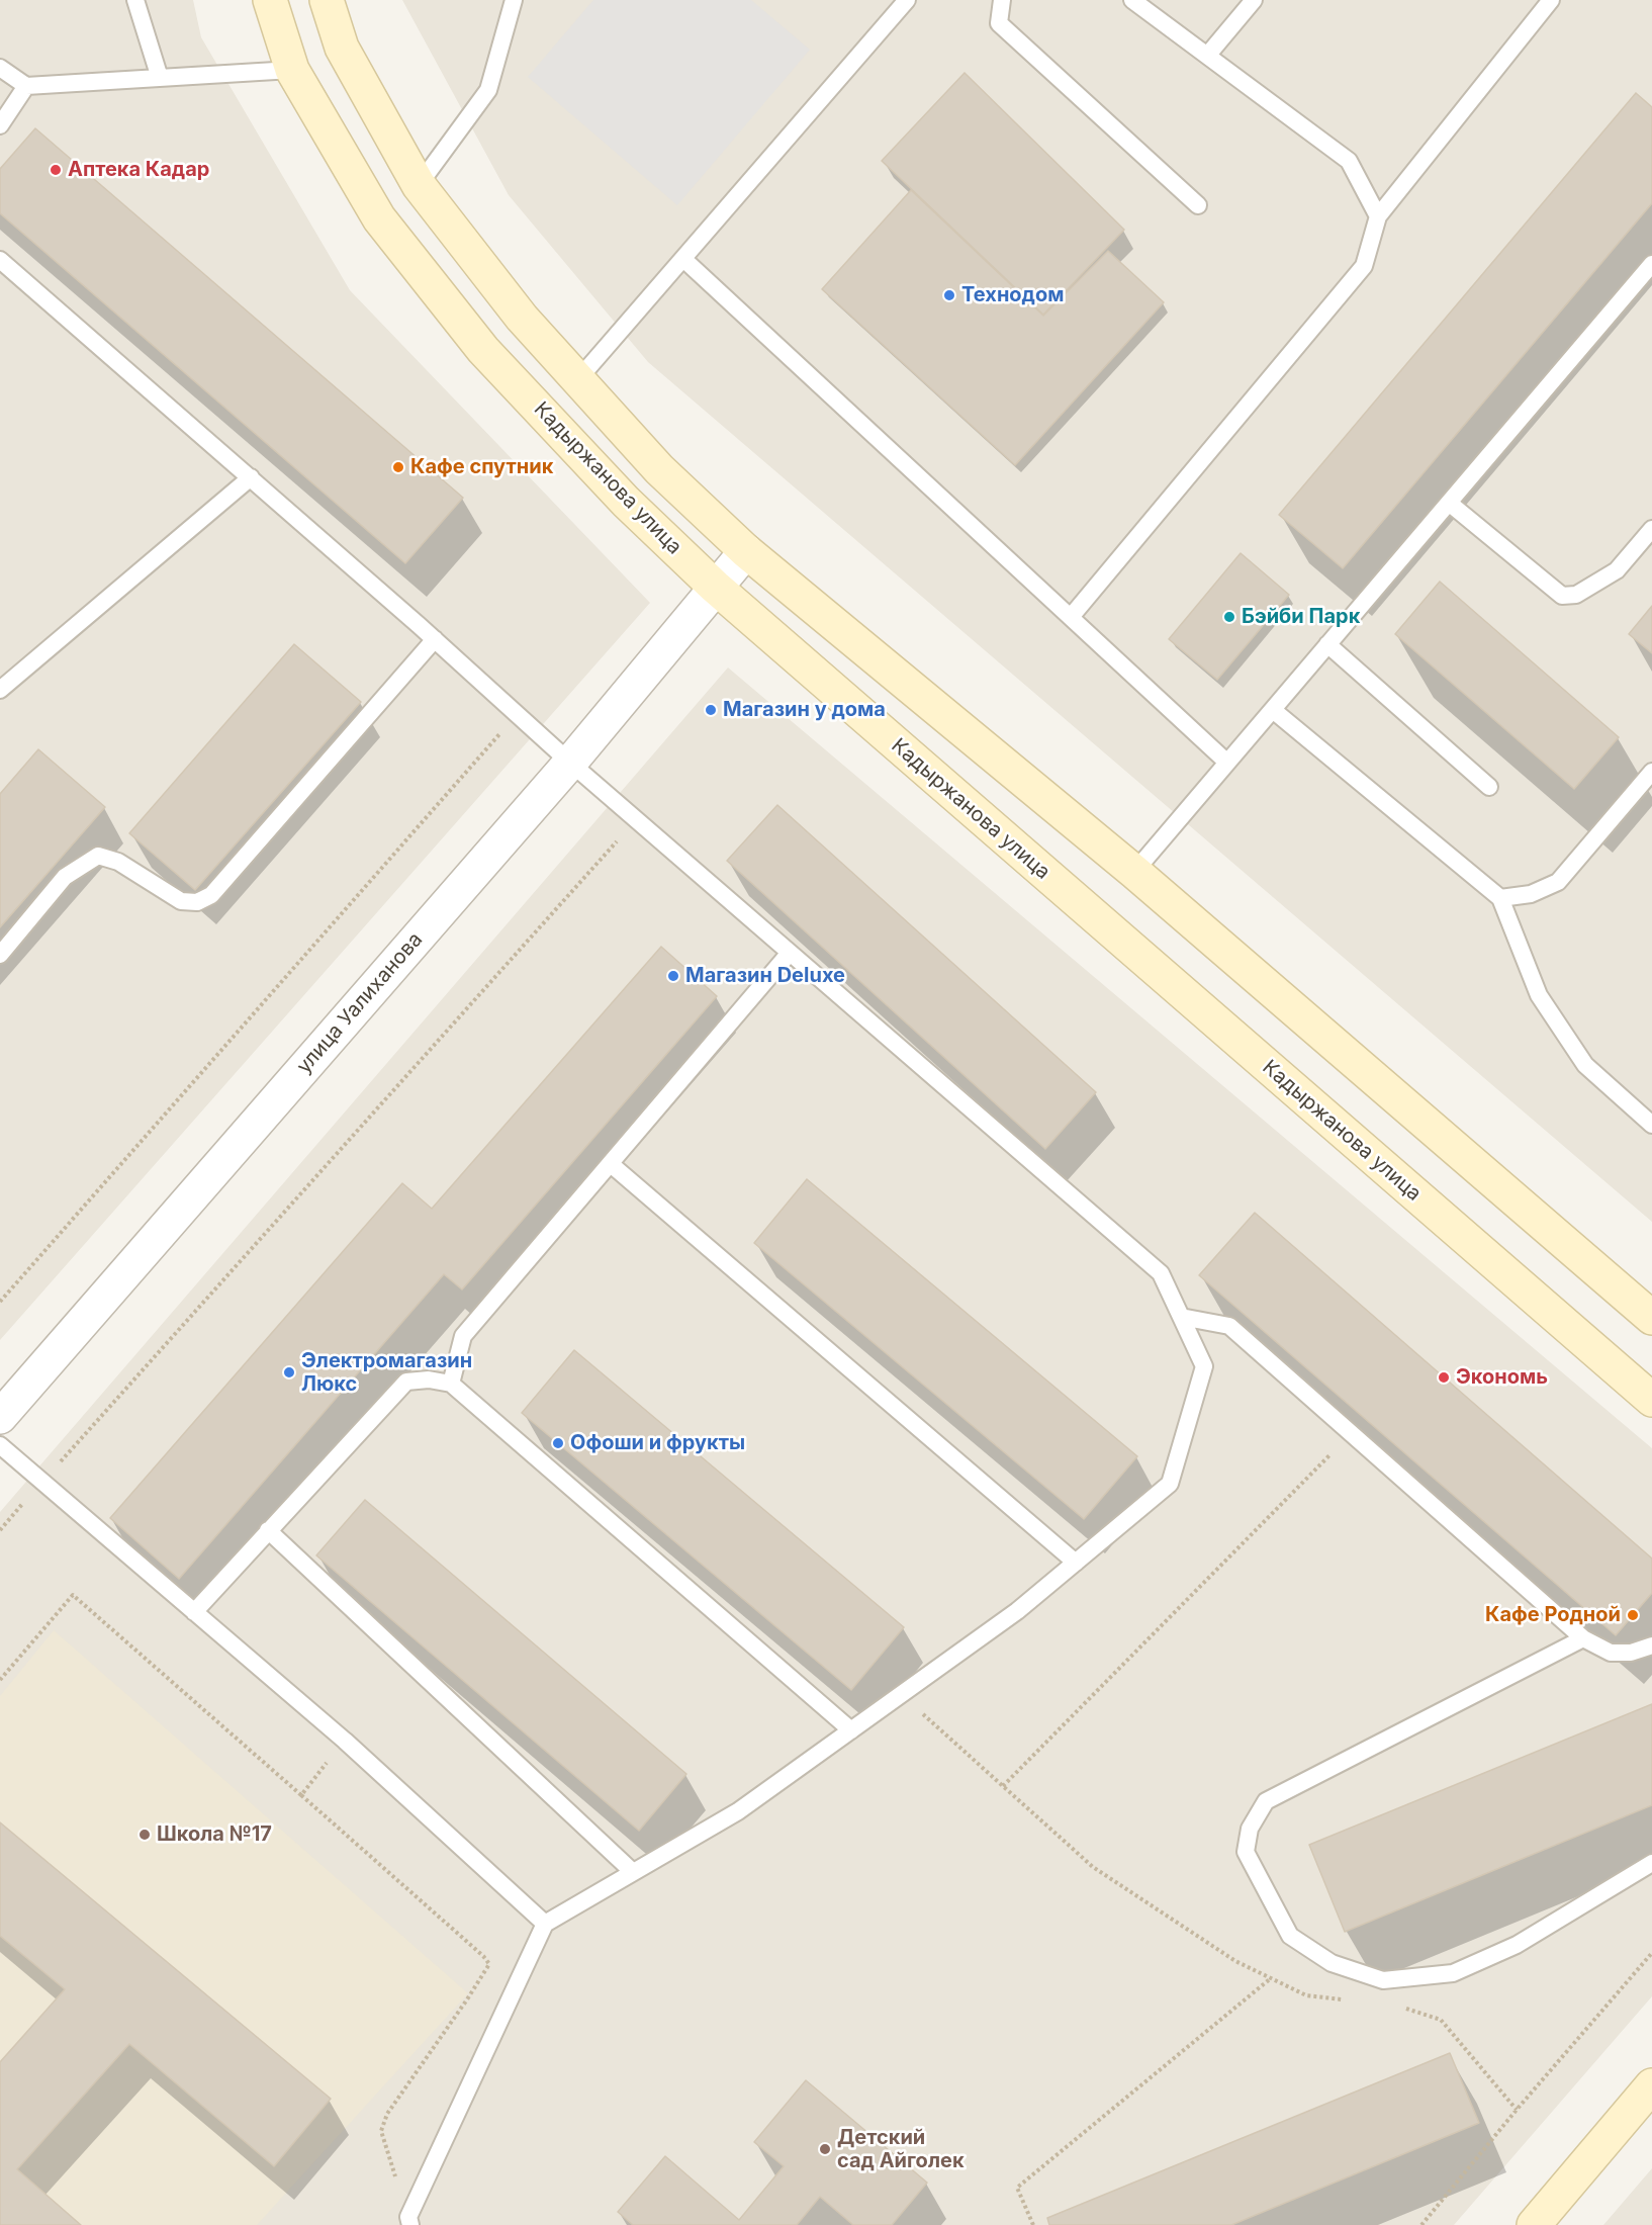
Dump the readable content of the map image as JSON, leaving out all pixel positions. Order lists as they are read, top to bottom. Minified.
{"streets":{"main road":["Кадыржанова улица"],"street":["улица Уалиханова"]},"crossings":[["Кадыржанова улица","улица Уалиханова"]],"places":["Аптека Кадар","Технодом","Кафе спутник","Бэйби Парк","Магазин у дома","Магазин Deluxe","Электромагазин Люкс","Экономь","Офоши и фрукты","Кафе Родной","Школа №17","Детский сад Айголек"]}
